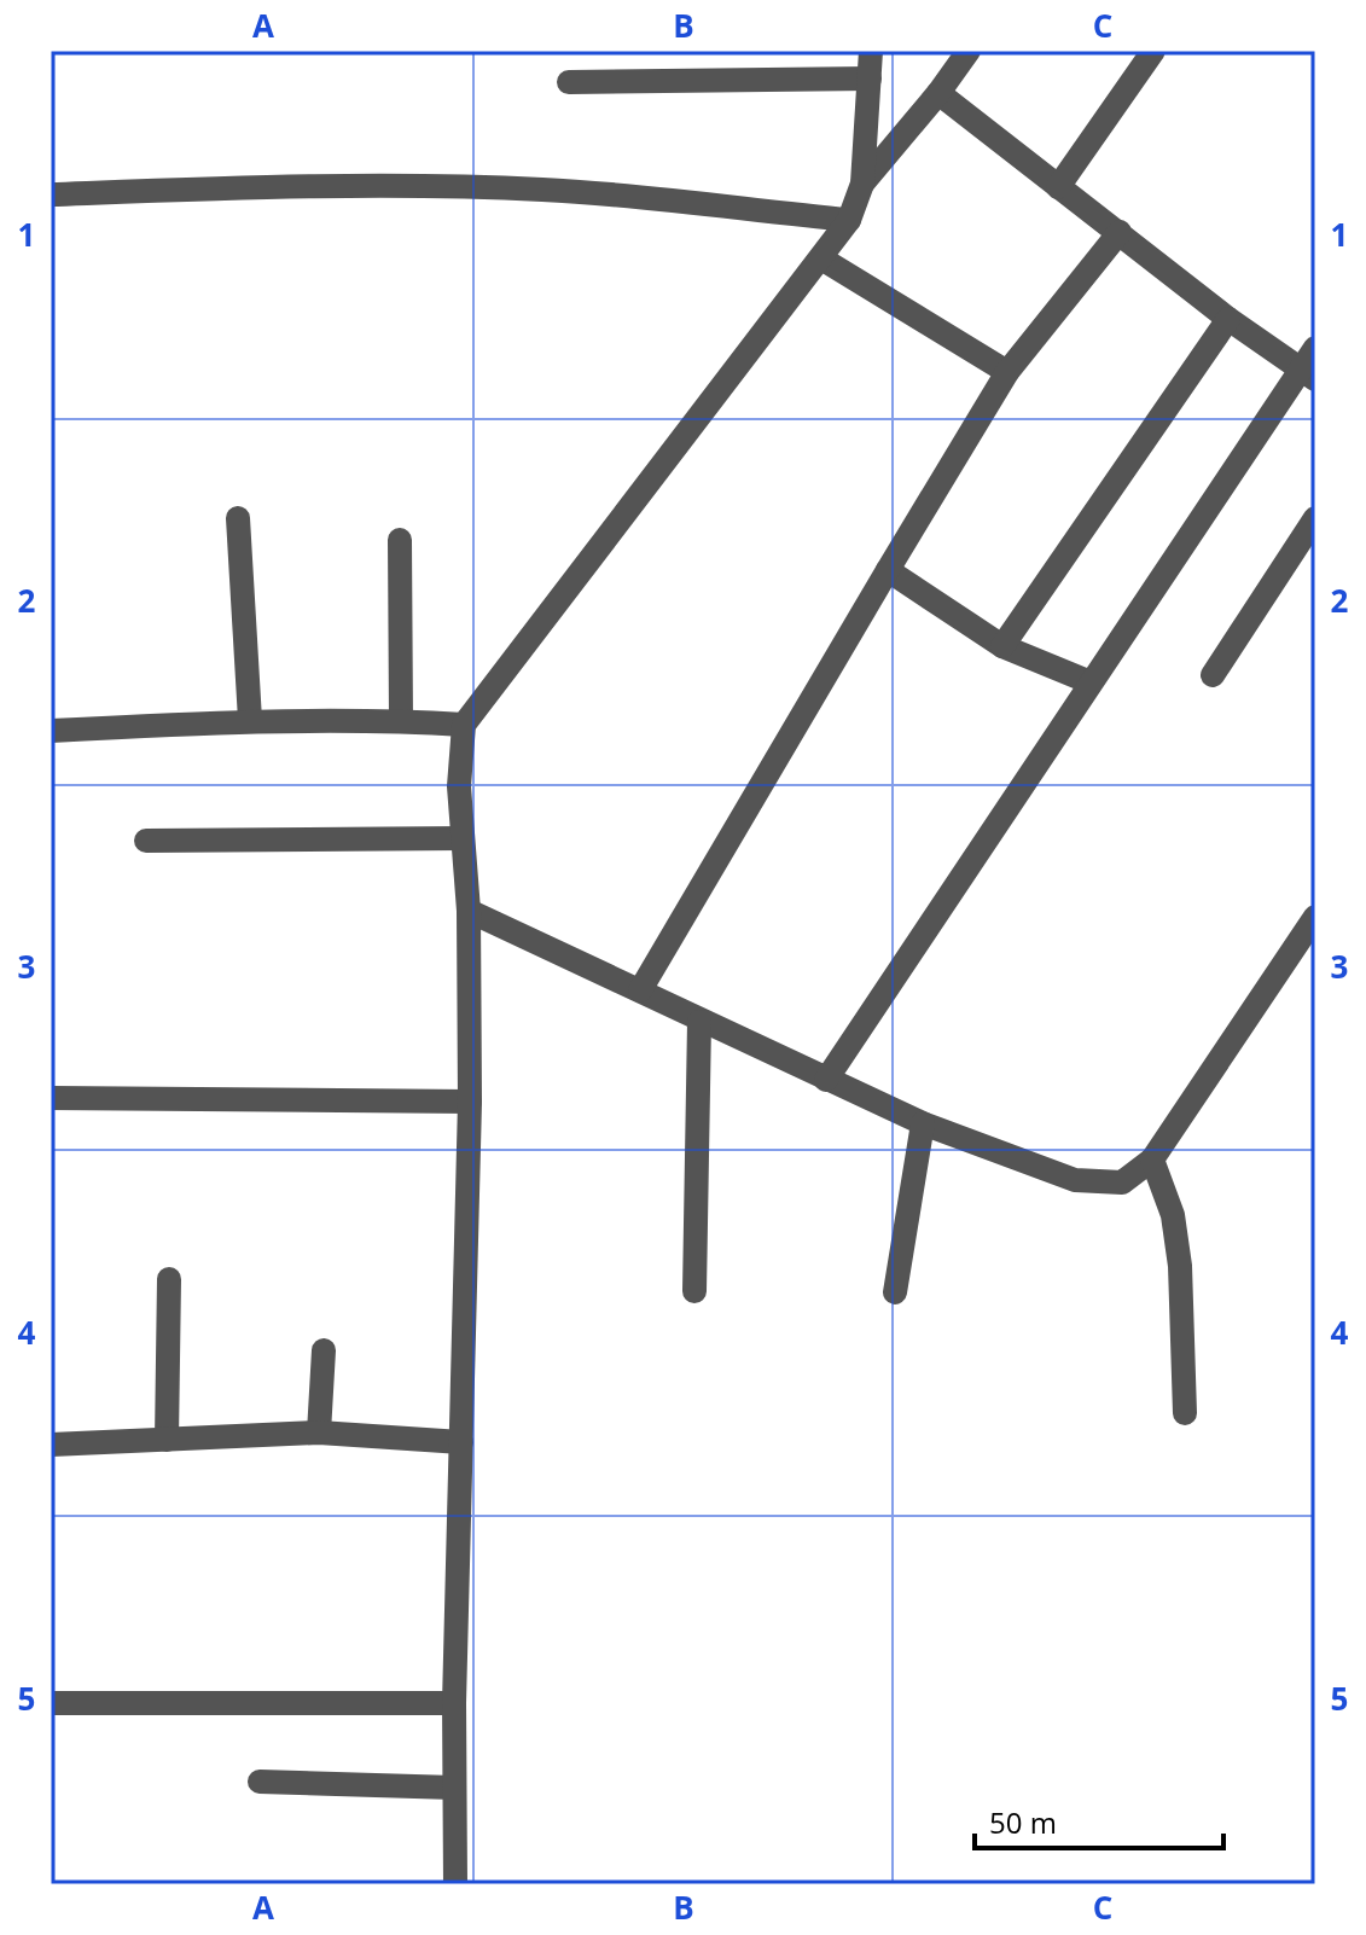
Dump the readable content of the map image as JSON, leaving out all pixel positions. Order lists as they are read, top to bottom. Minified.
{"scale_bar":"50 m","grid":{"columns":["A","B","C"],"rows":["1","2","3","4","5"]}}
